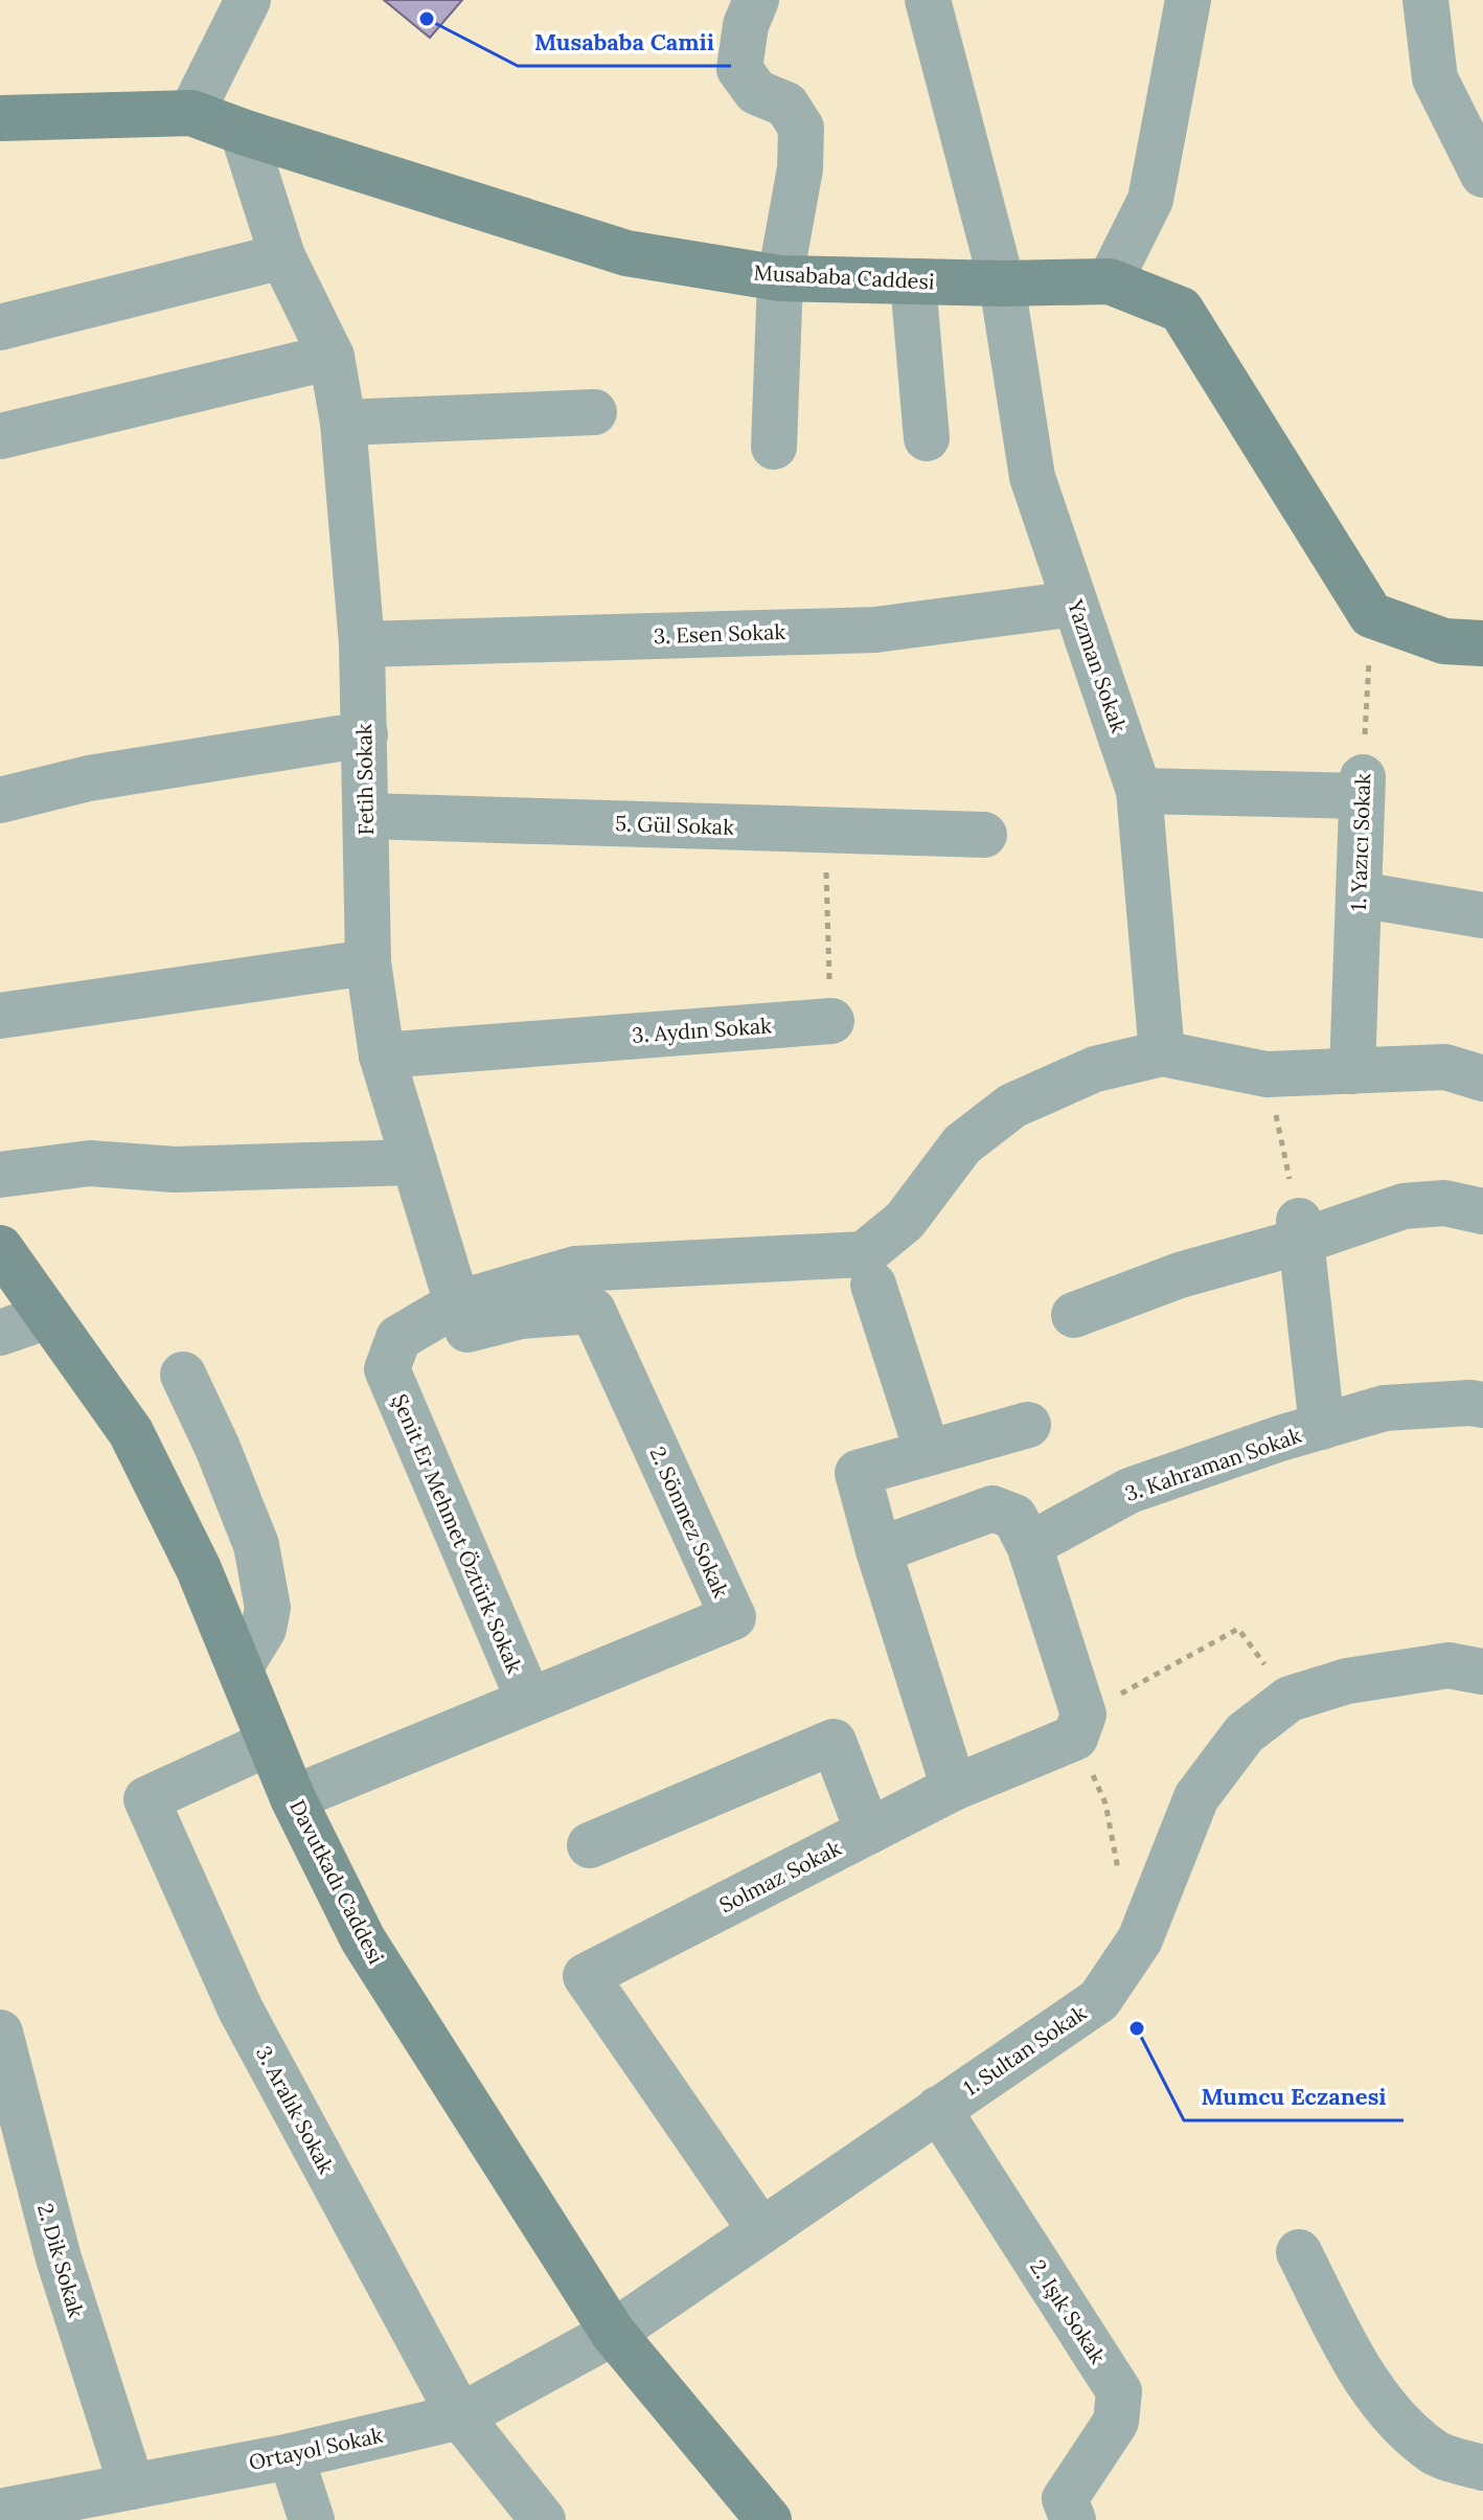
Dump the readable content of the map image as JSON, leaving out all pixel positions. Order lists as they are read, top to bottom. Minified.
{"streets":{"main road":["Musababa Caddesi","Davutkadı Caddesi"],"street":["3. Esen Sokak","Yazman Sokak","Fetih Sokak","5. Gül Sokak","1. Yazıcı Sokak","3. Aydın Sokak","3. Kahraman Sokak","2. Sönmez Sokak","Şenit Er Mehmet Öztürk Sokak","Solmaz Sokak","1. Sultan Sokak","3. Aralık Sokak","2. Dik Sokak","2. Işık Sokak","Ortayol Sokak"]},"crossings":[["Musababa Caddesi","Yazman Sokak"],["Musababa Caddesi","Fetih Sokak"],["Musababa Caddesi","1. Yazıcı Sokak"],["3. Esen Sokak","Yazman Sokak"],["3. Esen Sokak","Fetih Sokak"],["Fetih Sokak","5. Gül Sokak"],["Fetih Sokak","3. Aydın Sokak"],["2. Sönmez Sokak","Şenit Er Mehmet Öztürk Sokak"],["2. Sönmez Sokak","Davutkadı Caddesi"],["Solmaz Sokak","1. Sultan Sokak"],["Davutkadı Caddesi","1. Sultan Sokak"],["Davutkadı Caddesi","3. Aralık Sokak"],["Davutkadı Caddesi","Ortayol Sokak"],["1. Sultan Sokak","2. Işık Sokak"],["1. Sultan Sokak","Ortayol Sokak"],["3. Aralık Sokak","Ortayol Sokak"],["2. Dik Sokak","Ortayol Sokak"]],"places":["Musababa Camii","Mumcu Eczanesi"]}
